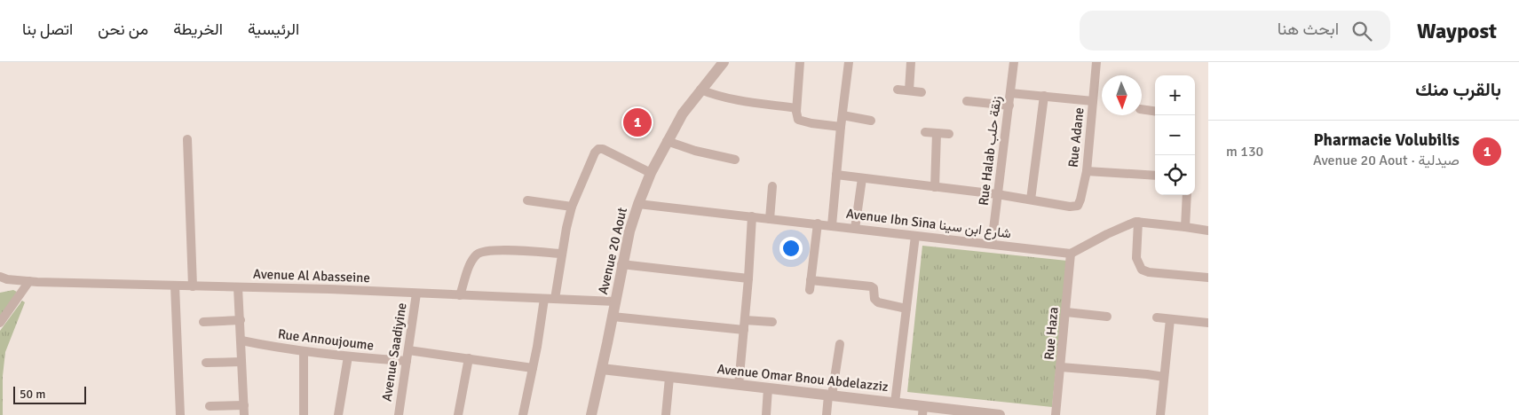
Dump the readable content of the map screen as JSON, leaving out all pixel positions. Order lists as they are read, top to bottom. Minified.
{"streets":{"street":["Rue Adane","Rue Halab زنقة حلب","Avenue Ibn Sina شارع ابن سينا","Avenue 20 Aout","Avenue Al Abasseine","Rue Haza","Rue Annoujoume","Avenue Saadiyine","Avenue Omar Bnou Abdelazziz"]},"crossings":[["Rue Halab زنقة حلب","Avenue Ibn Sina شارع ابن سينا"],["Avenue Ibn Sina شارع ابن سينا","Avenue 20 Aout"],["Avenue Ibn Sina شارع ابن سينا","Rue Haza"],["Avenue 20 Aout","Avenue Al Abasseine"],["Avenue 20 Aout","Avenue Omar Bnou Abdelazziz"],["Avenue Al Abasseine","Avenue Saadiyine"],["Rue Annoujoume","Avenue Saadiyine"]],"scale_bar":"50 m","north":"bottom","page":{"header":"Waypost","search":"ابحث هنا","nav":["الرئيسية","الخريطة","من نحن","اتصل بنا"],"heading":"بالقرب منك","map_buttons":["+","−"],"pins":"1","list":[{"mark":"1","name":"Pharmacie Volubilis","note":"صيدلية · Avenue 20 Aout","value":"130 m"}],"scale":"50 m"}}
